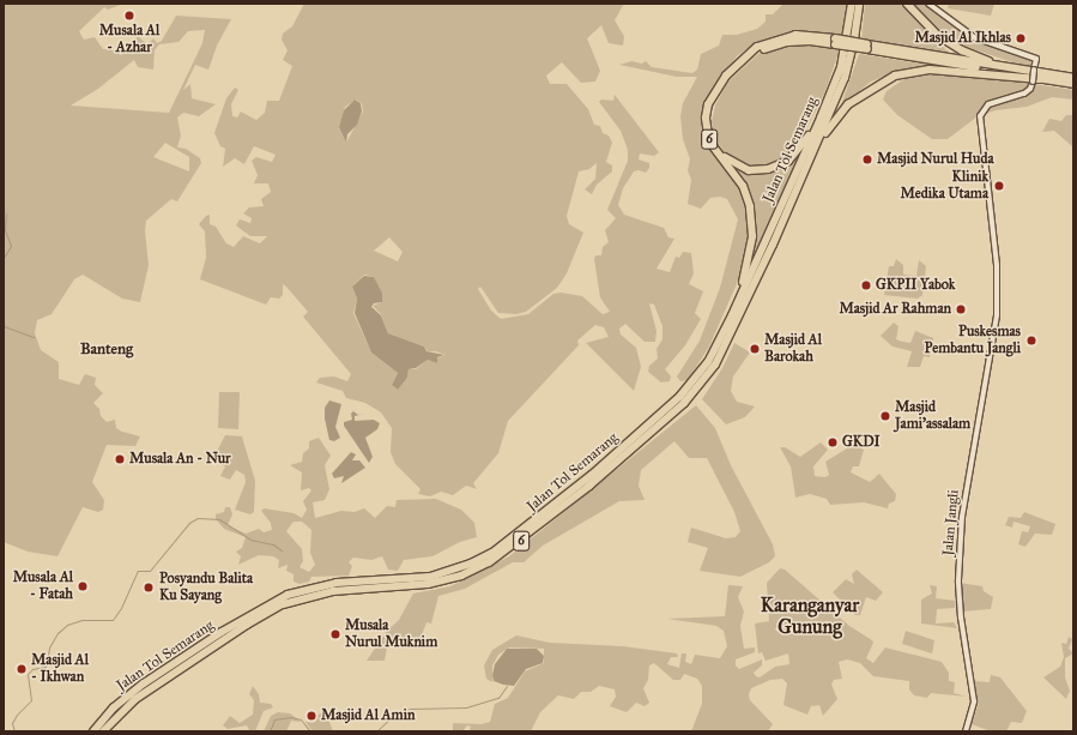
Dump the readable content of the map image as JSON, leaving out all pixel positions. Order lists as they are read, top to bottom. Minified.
{"streets":{"highway":["6","Jalan Tol Semarang"],"street":["Jalan Jangli"]},"crossings":[["6","Jalan Tol Semarang"]],"districts":["Banteng","Karanganyar Gunung"],"places":["Musala Al - Azhar","Masjid Al Ikhlas","Masjid Nurul Huda","Klinik Medika Utama","GKPII Yabok","Masjid Ar Rahman","Puskesmas Pembantu Jangli","Masjid Al Barokah","Masjid Jami'assalam","GKDI","Musala An - Nur","Musala Al - Fatah","Posyandu Balita Ku Sayang","Musala Nurul Muknim","Masjid Al - Ikhwan","Masjid Al Amin"]}
